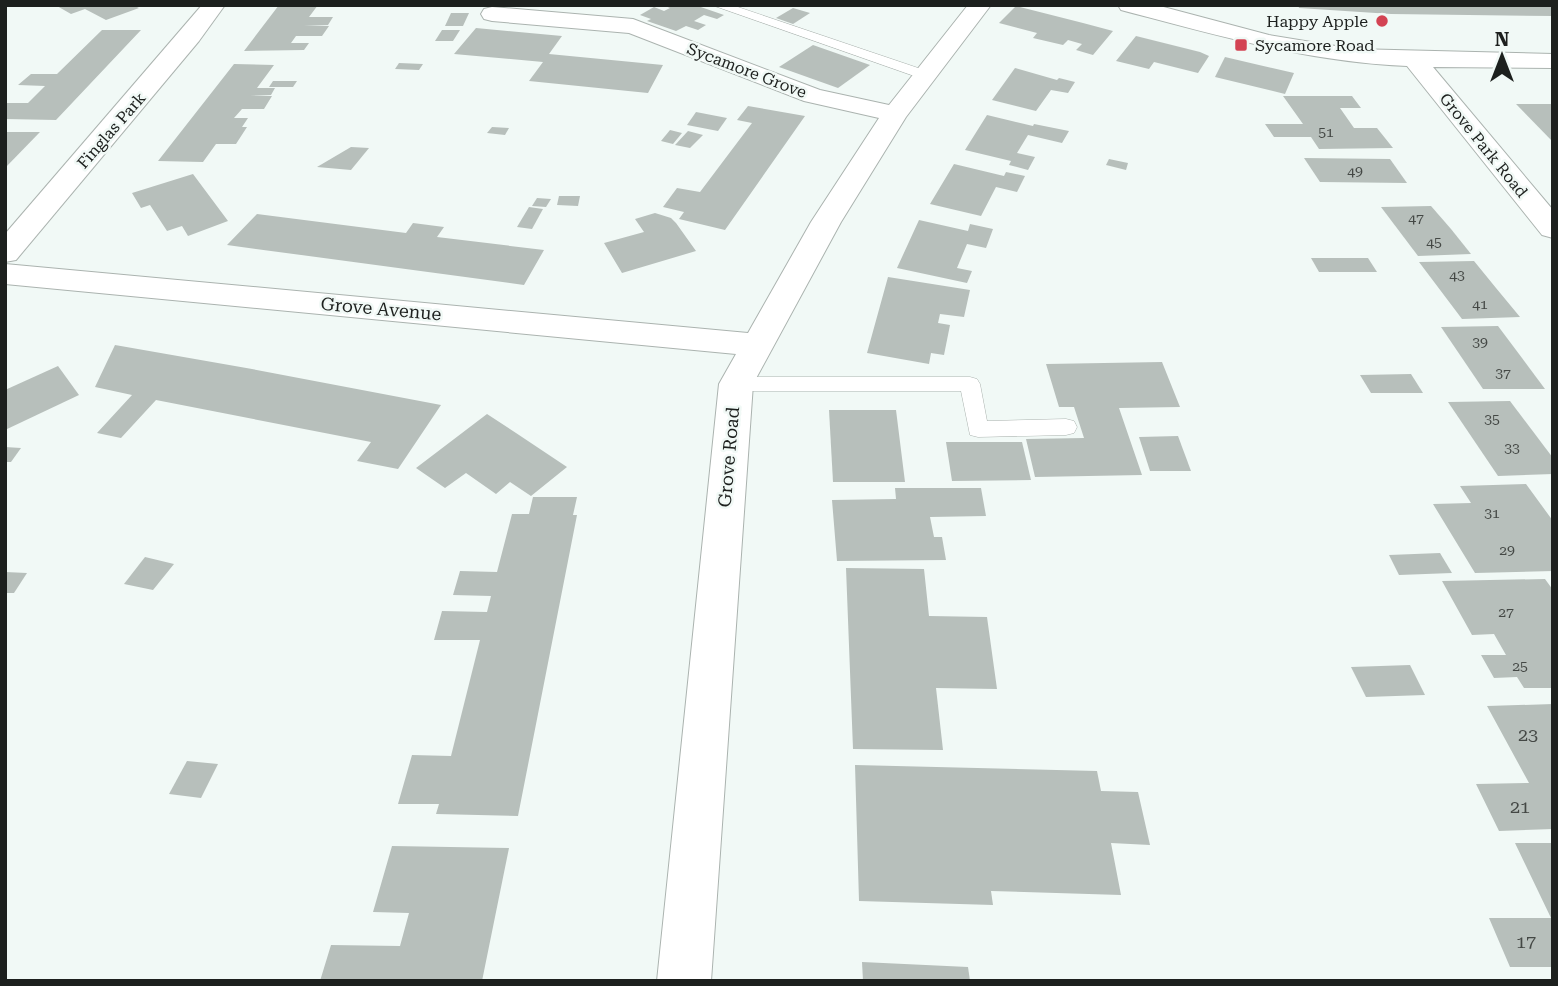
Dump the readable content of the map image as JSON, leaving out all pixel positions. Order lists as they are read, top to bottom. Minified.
{"streets":{"street":["Sycamore Grove","Finglas Park","Grove Park Road","Grove Avenue","Grove Road"]},"crossings":[["Sycamore Grove","Grove Road"],["Grove Avenue","Grove Road"]],"places":{"other":["Happy Apple"],"transit":["Sycamore Road"]},"house_numbers":["51","49","47","45","43","41","39","37","35","33","31","29","27","25","23","21","17"],"north":"top"}
